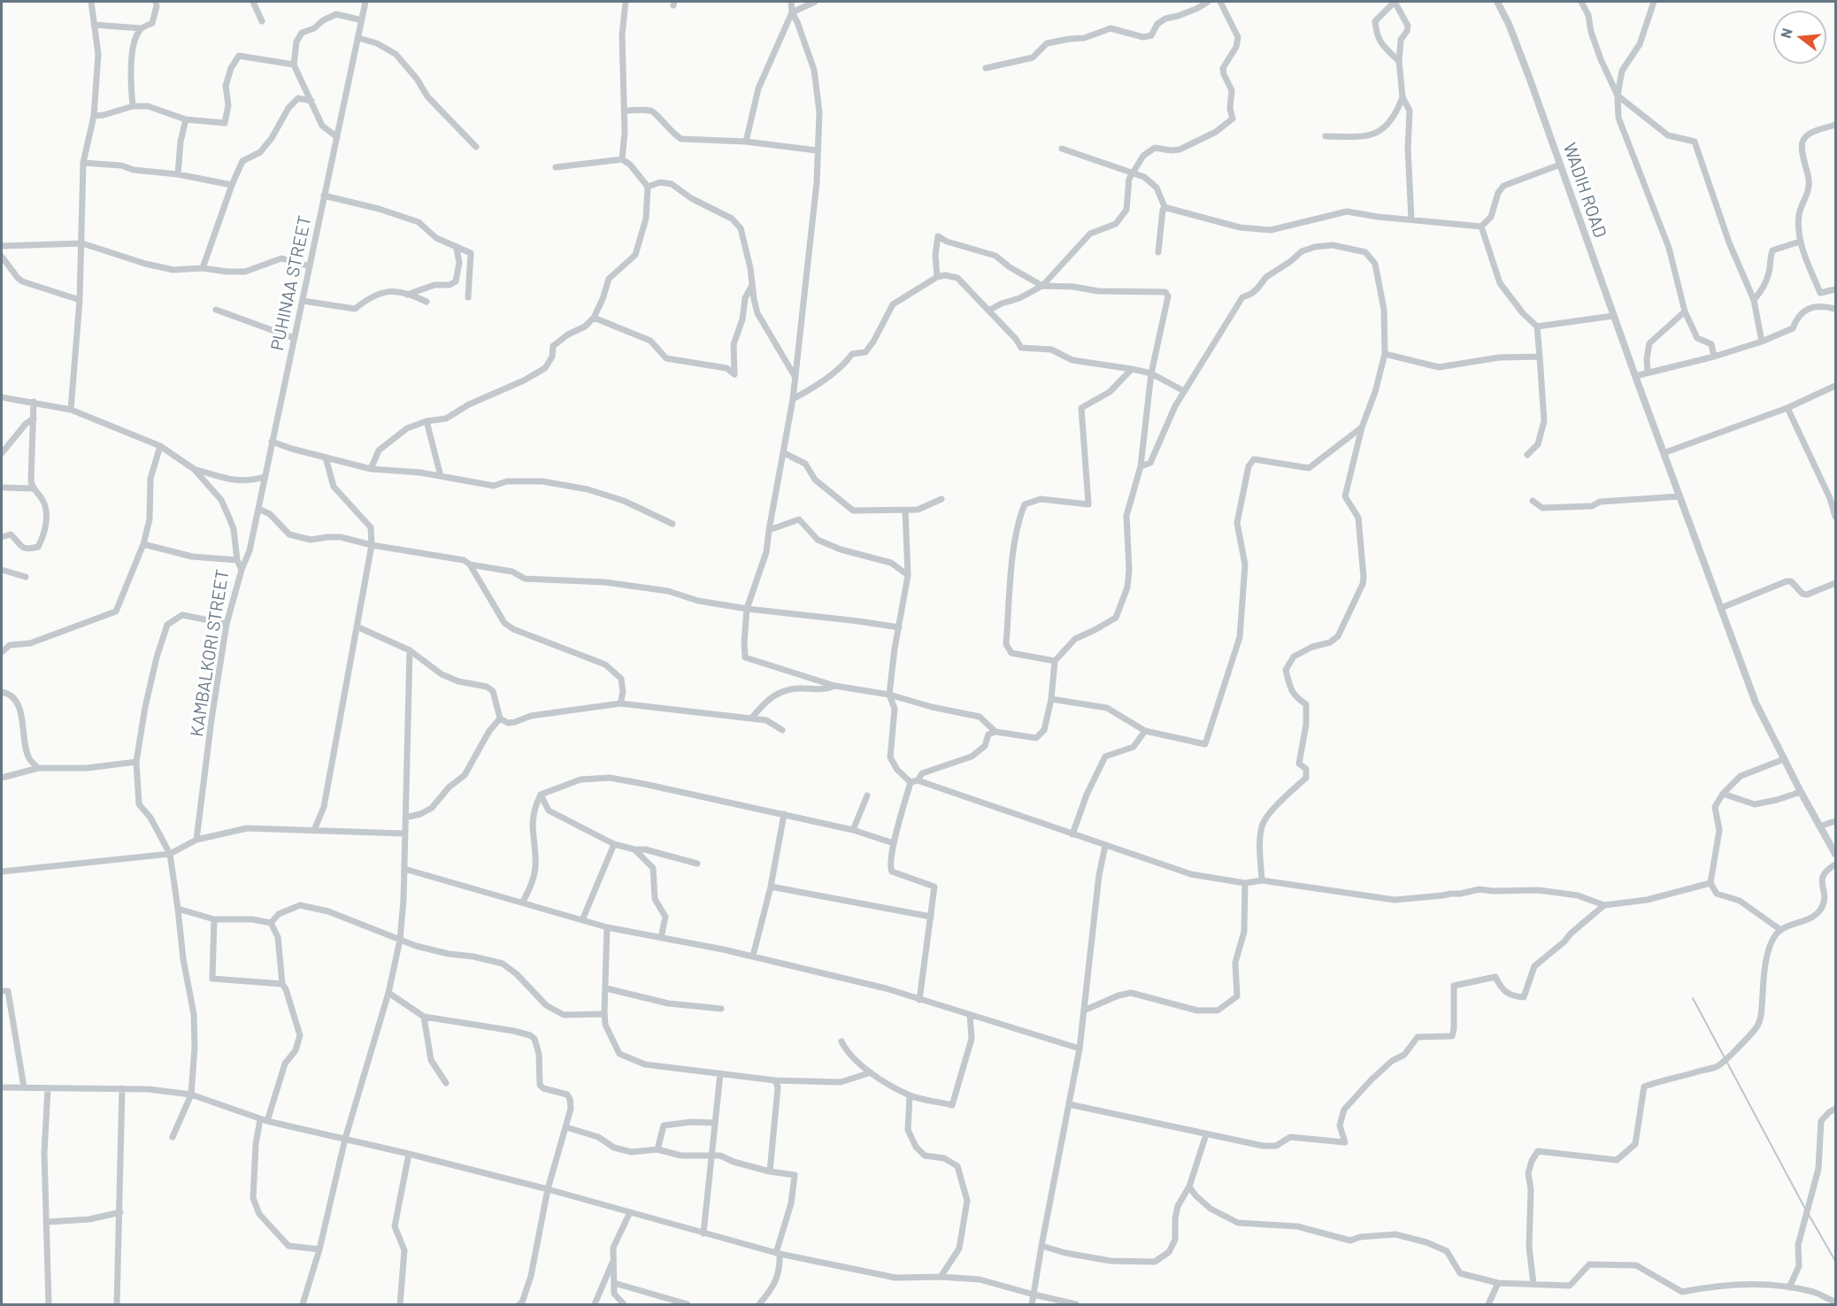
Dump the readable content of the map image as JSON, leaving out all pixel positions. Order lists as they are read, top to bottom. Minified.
{"streets":{"street":["WADIH ROAD","PUHINAA STREET","KAMBALKORI STREET"]},"crossings":[["PUHINAA STREET","KAMBALKORI STREET"]],"north":"left"}
